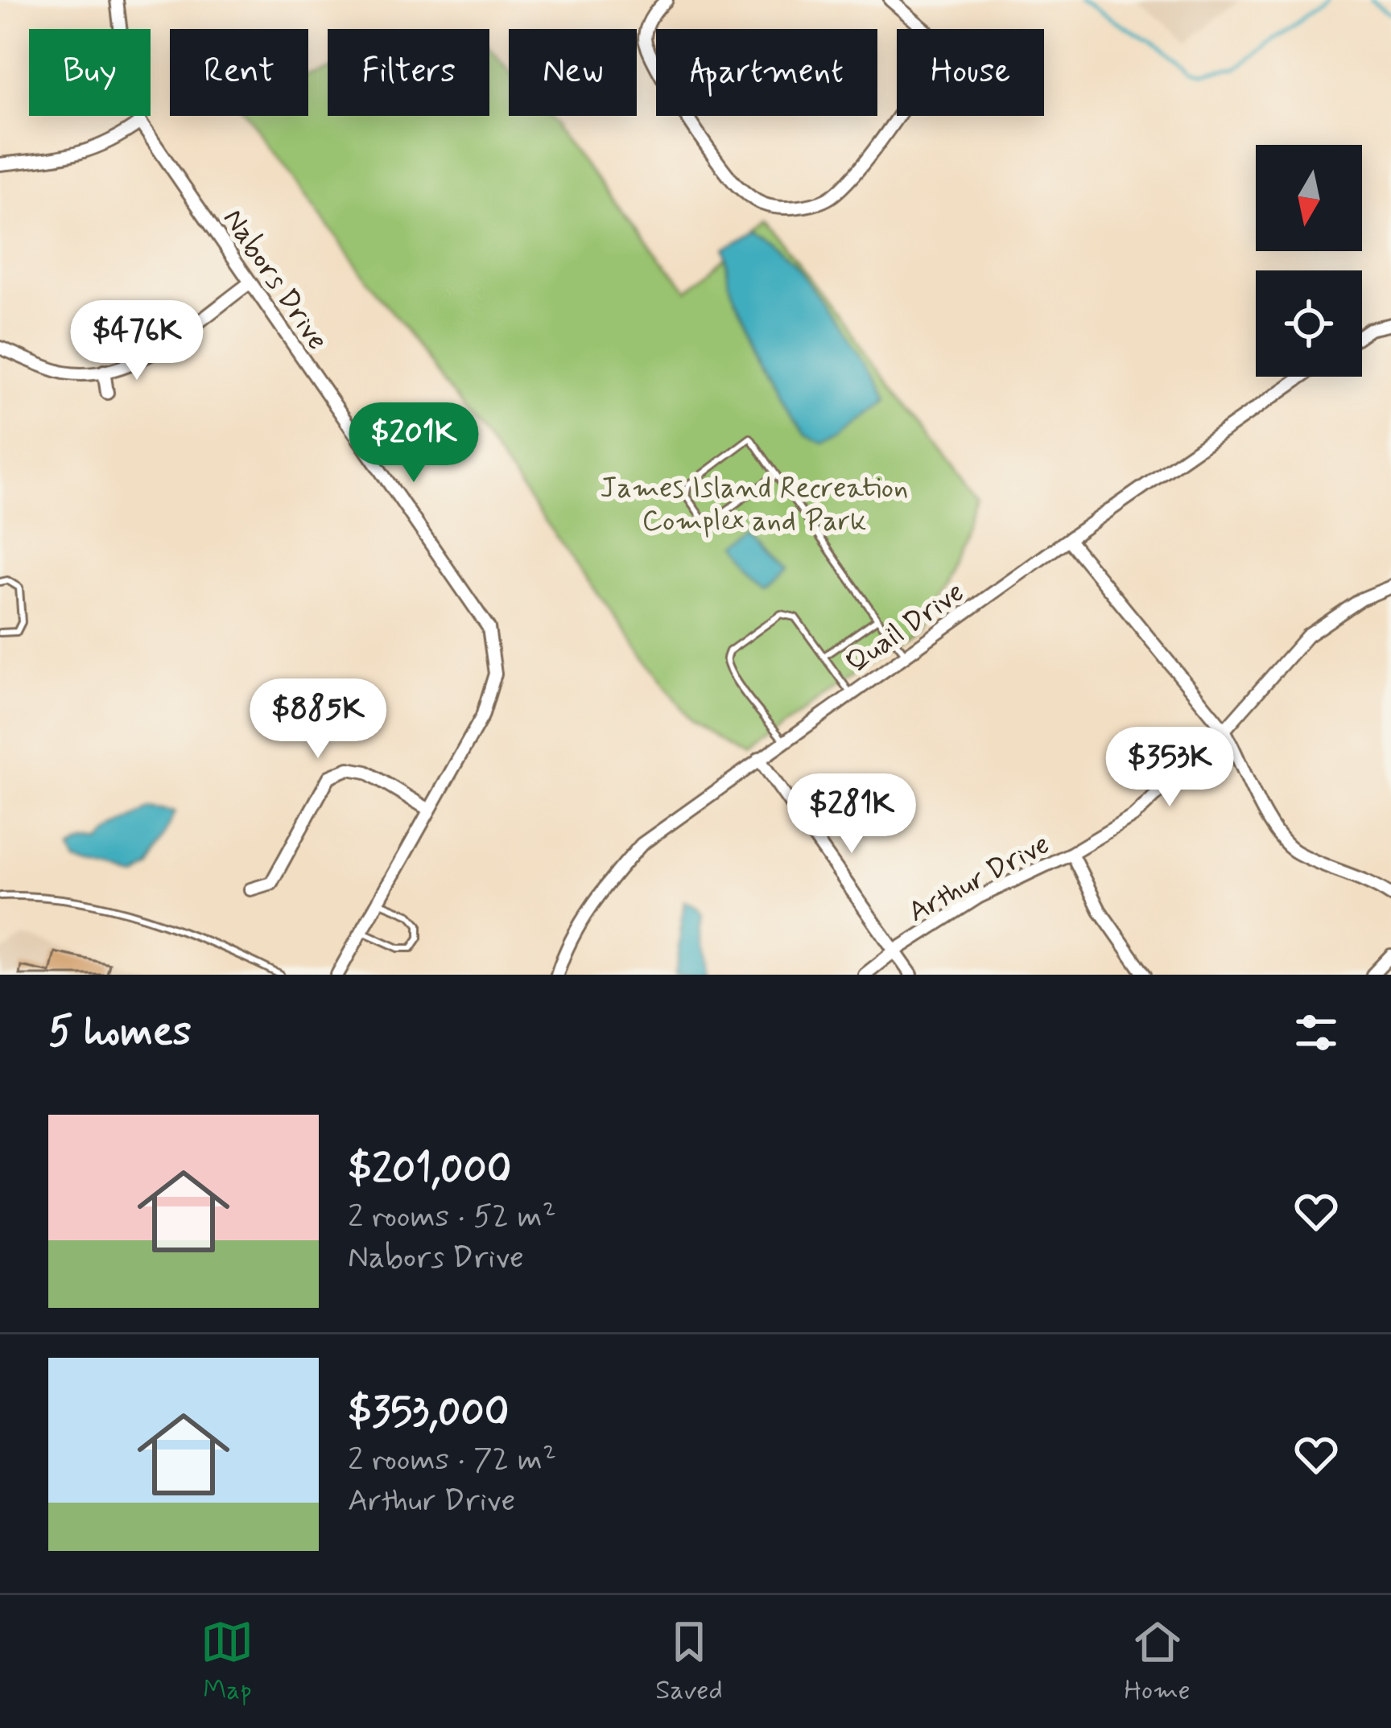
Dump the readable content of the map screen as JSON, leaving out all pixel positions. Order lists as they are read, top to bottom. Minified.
{"streets":{"street":["Nabors Drive","Quail Drive","Arthur Drive"]},"parks":["James Island Recreation Complex and Park"],"north":"bottom","page":{"chip":["Buy","Rent","Filters","New","Apartment","House"],"price":["$476K","$201K","$885K","$353K","$281K"],"heading":"5 homes","list":[{"name":"$201,000","note":"2 rooms · 52 m² · Nabors Drive"},{"name":"$353,000","note":"2 rooms · 72 m² · Arthur Drive"}],"tabs":["Map","Saved","Home"]}}
